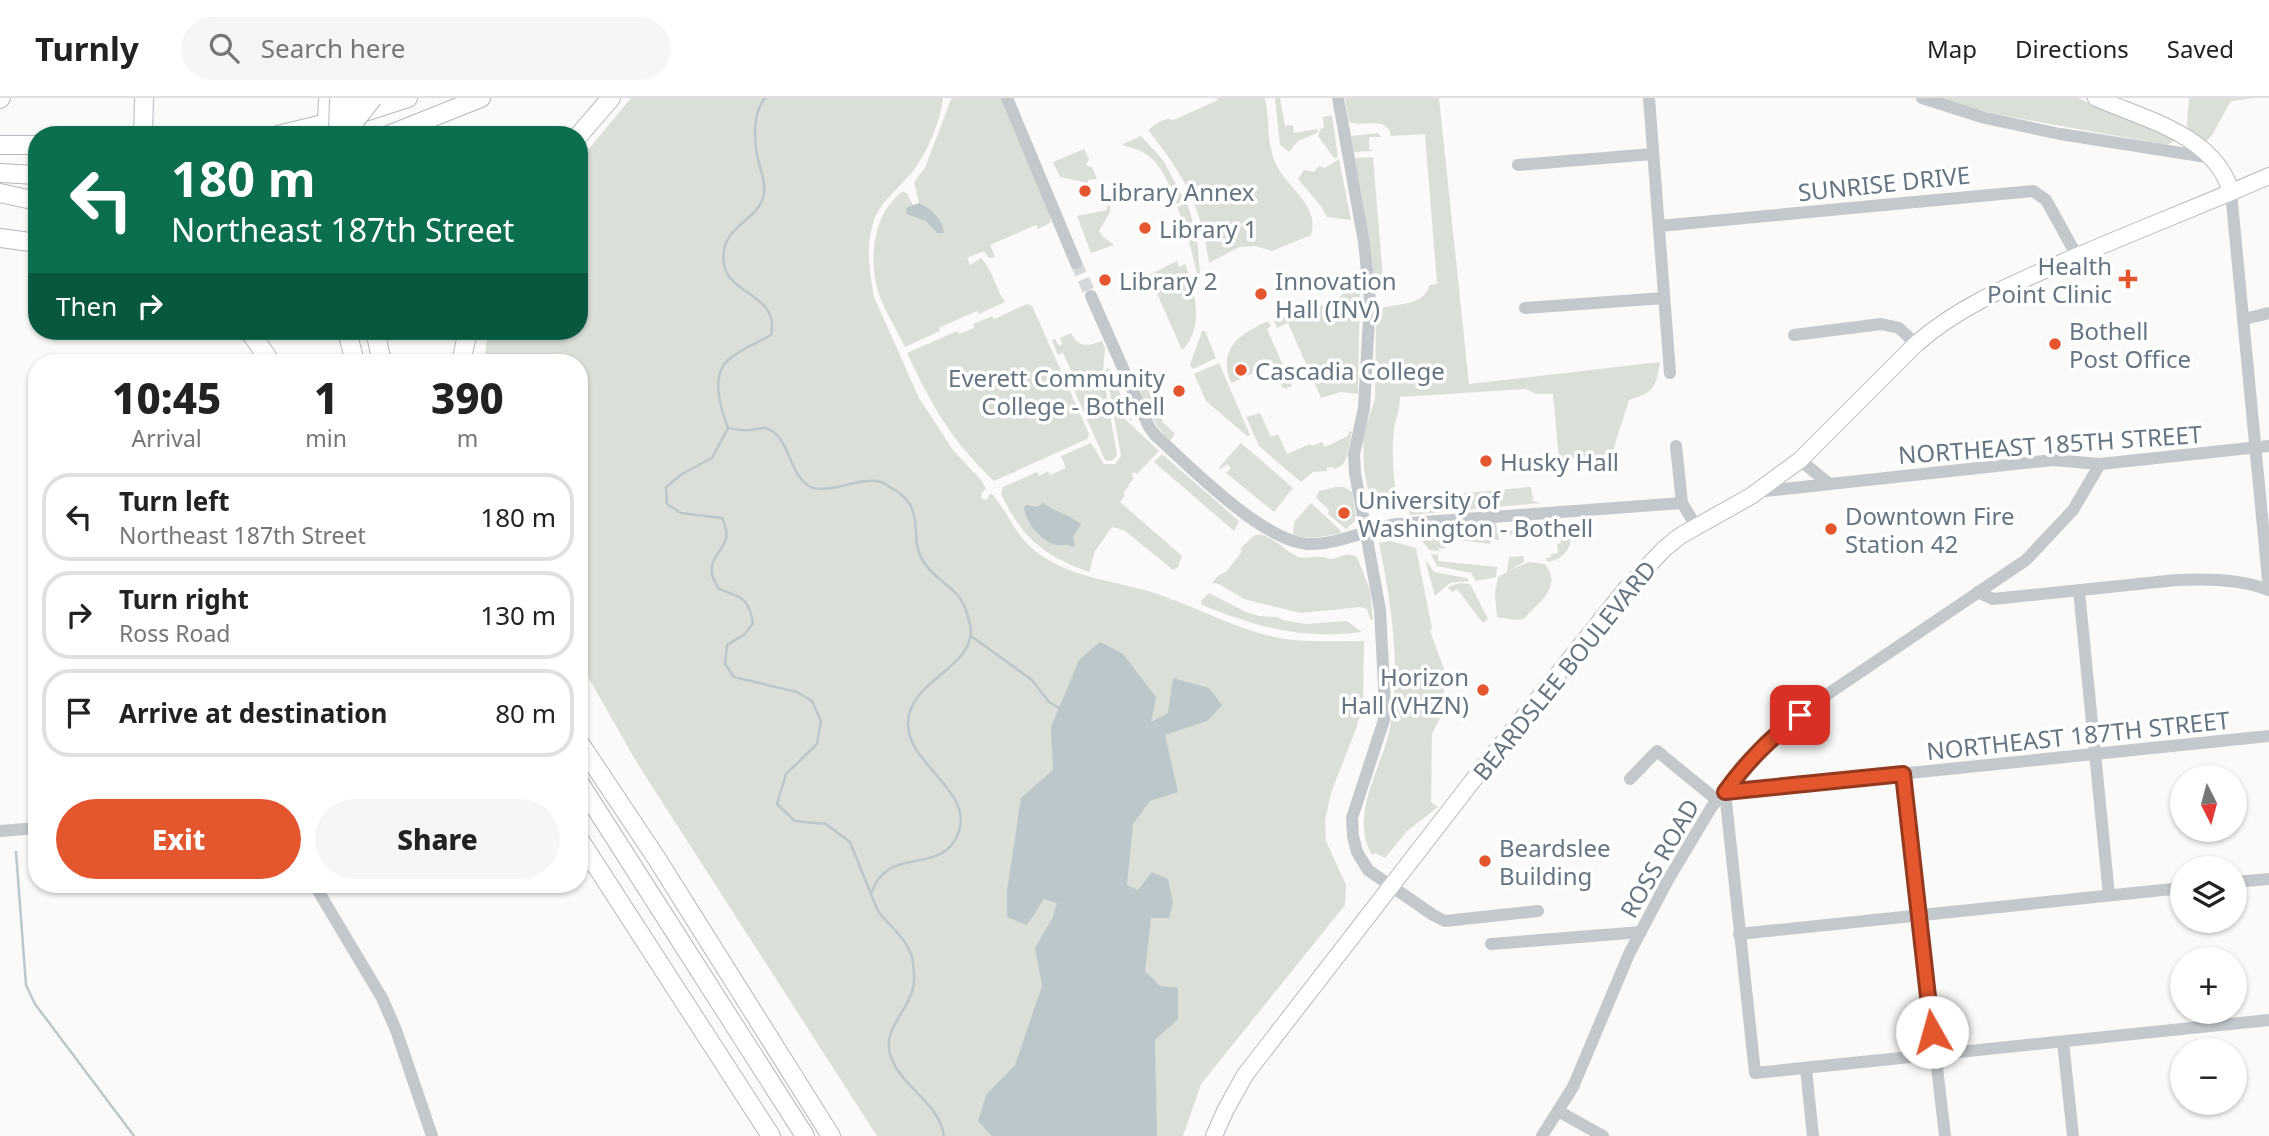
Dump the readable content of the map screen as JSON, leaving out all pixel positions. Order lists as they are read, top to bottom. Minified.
{"streets":{"main road":["BEARDSLEE BOULEVARD"],"street":["SUNRISE DRIVE","NORTHEAST 185TH STREET","NORTHEAST 187TH STREET","ROSS ROAD"]},"crossings":[["SUNRISE DRIVE","BEARDSLEE BOULEVARD"],["NORTHEAST 185TH STREET","BEARDSLEE BOULEVARD"],["NORTHEAST 185TH STREET","ROSS ROAD"],["NORTHEAST 187TH STREET","ROSS ROAD"]],"places":{"other":["Library Annex","Library 1","Library 2","Innovation Hall (INV)","Bothell Post Office","Cascadia College","Everett Community College - Bothell","Husky Hall","University of Washington - Bothell","Downtown Fire Station 42","Horizon Hall (VHZN)","Beardslee Building"],"health":["Health Point Clinic"]},"north":"bottom","page":{"header":"Turnly","search":"Search here","nav":["Map","Directions","Saved"],"turn":["180 m","Northeast 187th Street"],"then":"Then","eta":["10:45","Arrival","1","min","390","m"],"list":[{"name":"Turn left","note":"Northeast 187th Street","value":"180 m"},{"name":"Turn right","note":"Ross Road","value":"130 m"},{"name":"Arrive at destination","value":"80 m"}],"map_buttons":["+","−"],"buttons":["Exit","Share"]}}
